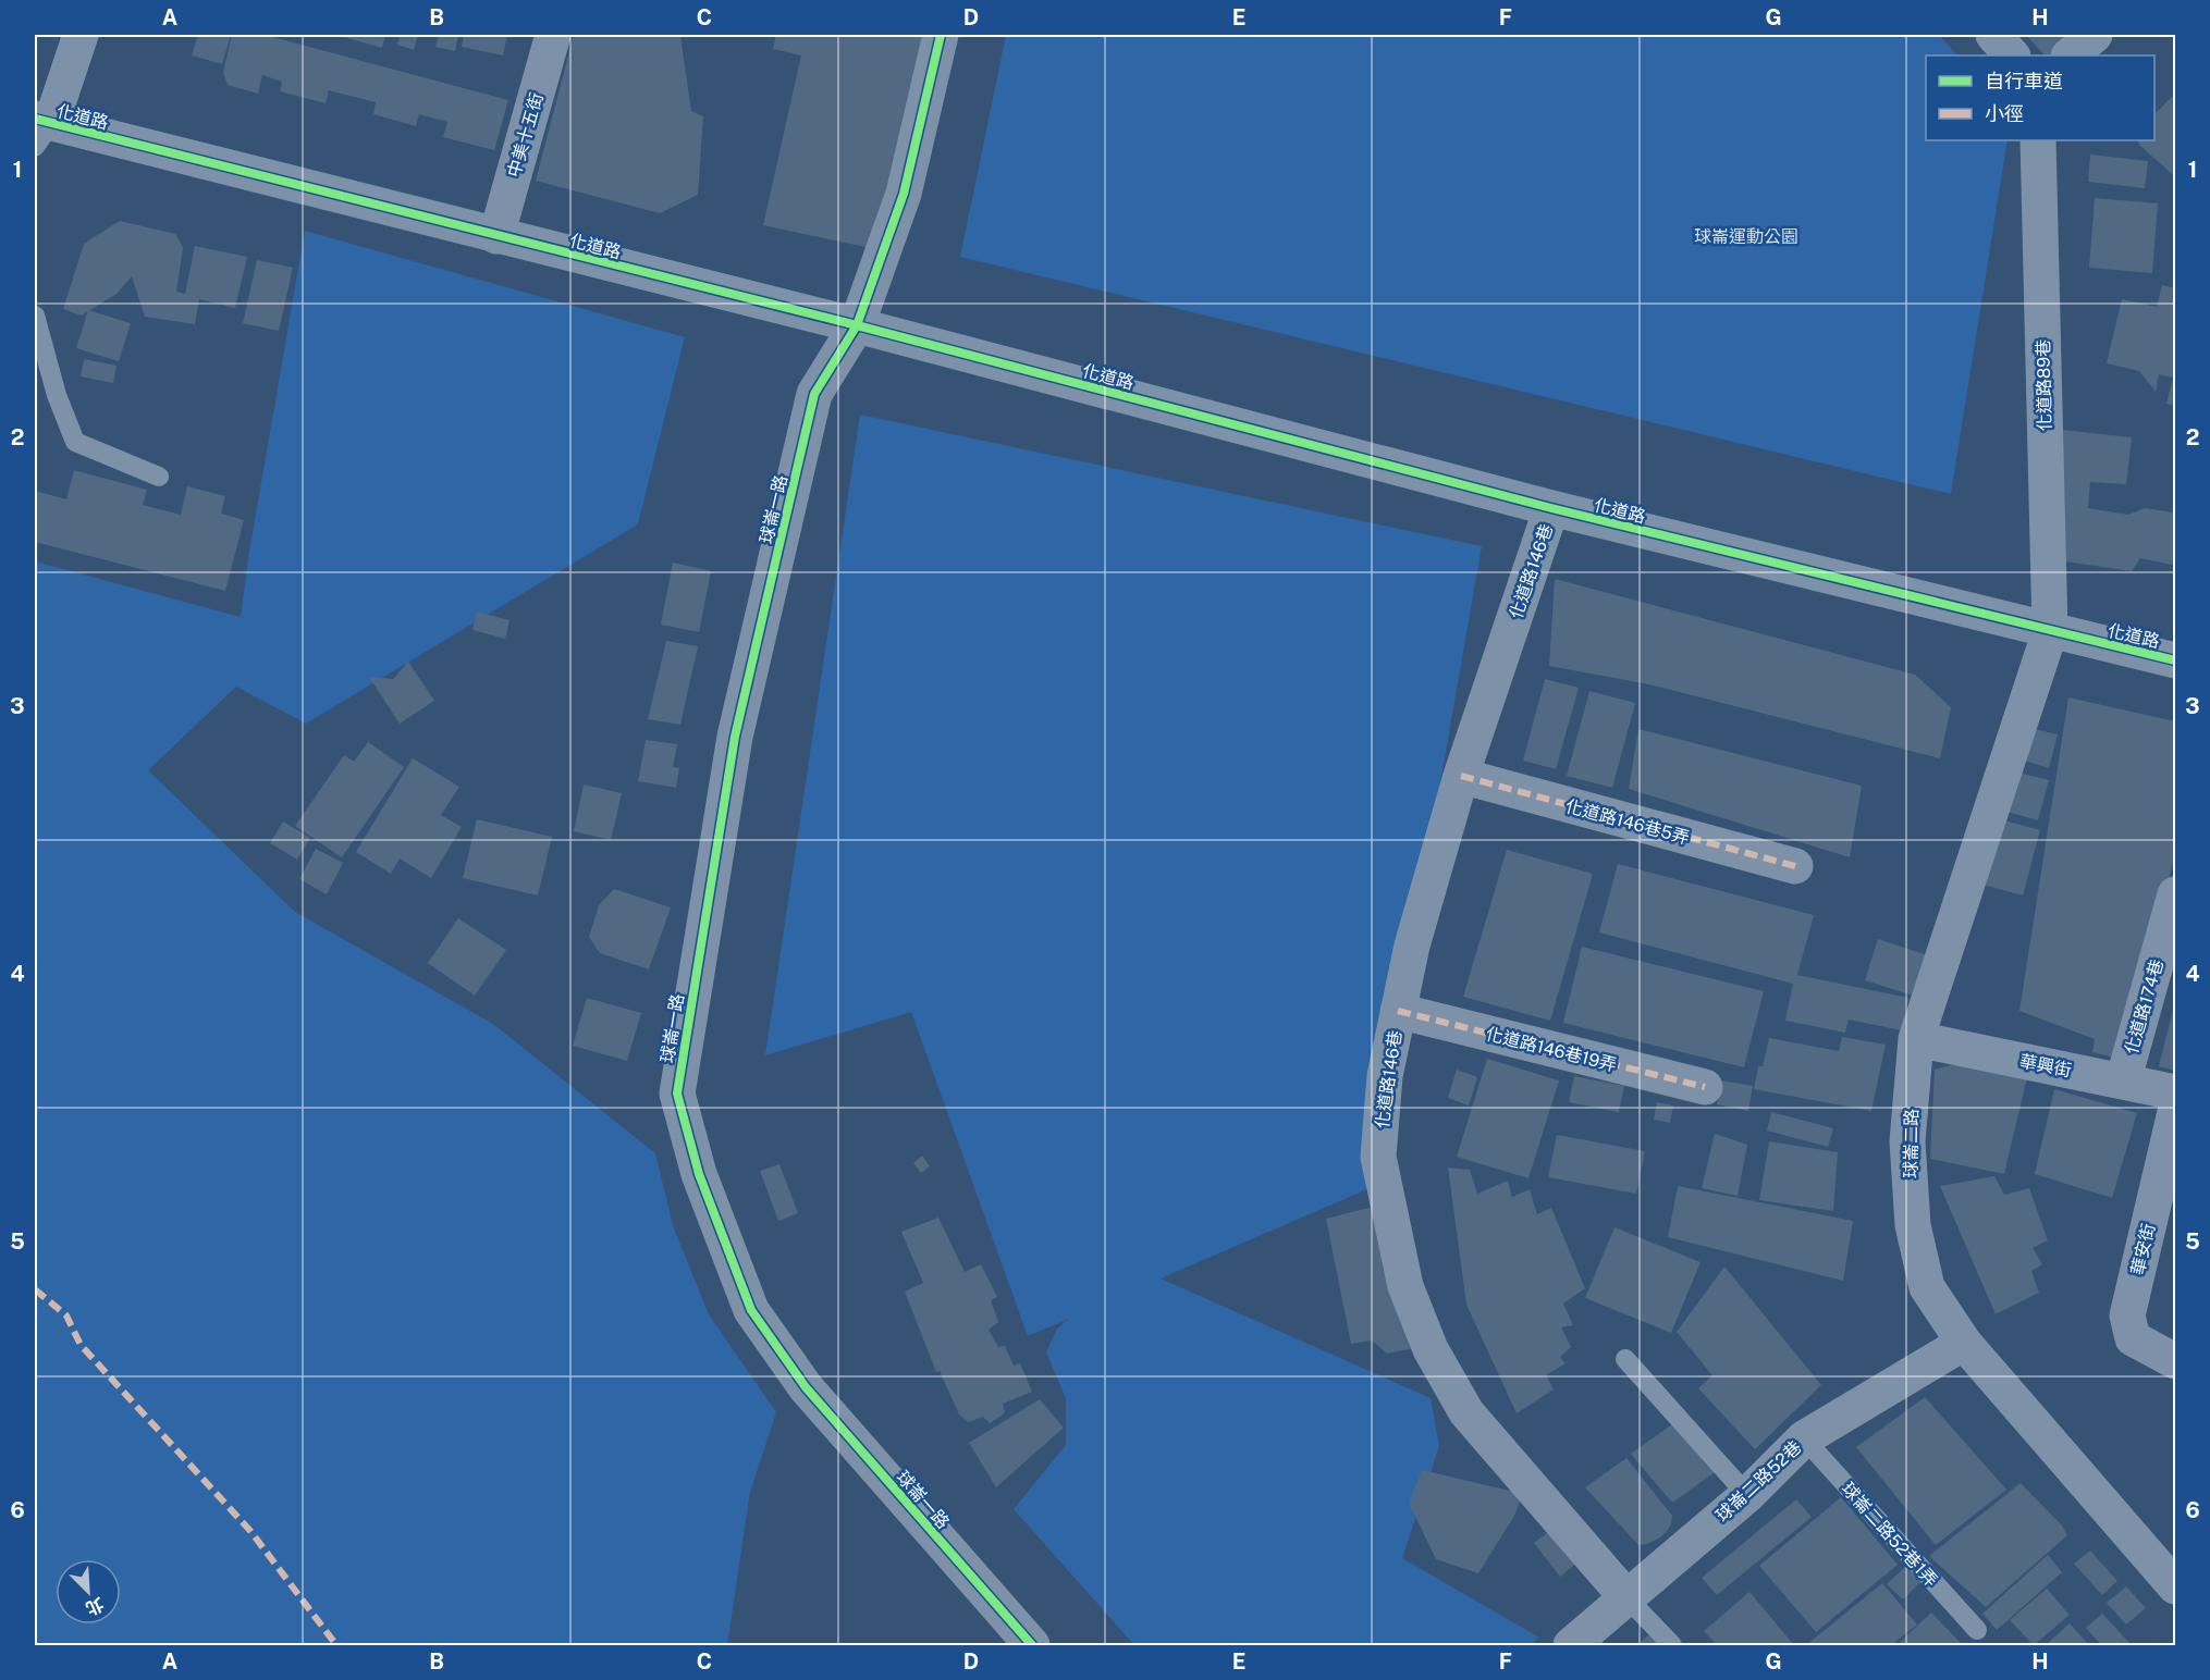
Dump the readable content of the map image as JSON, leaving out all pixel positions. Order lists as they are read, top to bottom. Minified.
{"streets":{"street":["化道路","中美十五街","化道路89巷","球崙一路","化道路146巷","化道路146巷5弄","化道路174巷","化道路146巷19弄","華興街","球崙二路","華安街","球崙二路52巷"],"lane":["球崙二路52巷1弄"]},"crossings":[["化道路","中美十五街"],["化道路","化道路89巷"],["化道路","球崙一路"],["化道路","化道路146巷"],["化道路","球崙二路"],["化道路89巷","球崙二路"],["化道路146巷","化道路146巷5弄"],["化道路146巷","化道路146巷19弄"],["化道路146巷","球崙二路52巷"],["化道路174巷","華興街"],["華興街","球崙二路"],["球崙二路","球崙二路52巷"],["球崙二路52巷","球崙二路52巷1弄"]],"parks":["球崙運動公園"],"legend":["自行車道","小徑"],"north":"bottom right","grid":{"columns":["A","B","C","D","E","F","G","H"],"rows":["1","2","3","4","5","6"]}}
